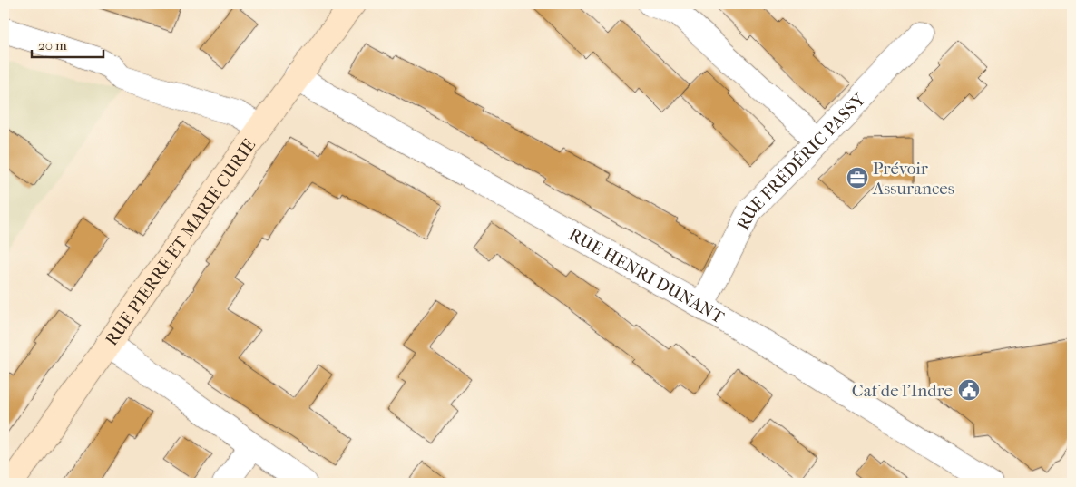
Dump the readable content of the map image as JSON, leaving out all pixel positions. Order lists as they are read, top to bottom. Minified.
{"streets":{"street":["RUE FRÉDÉRIC PASSY","RUE PIERRE ET MARIE CURIE","RUE HENRI DUNANT"]},"crossings":[["RUE FRÉDÉRIC PASSY","RUE HENRI DUNANT"],["RUE PIERRE ET MARIE CURIE","RUE HENRI DUNANT"]],"places":{"office":["Prévoir Assurances"],"public building":["Caf de l'Indre"]},"scale_bar":"20 m"}
